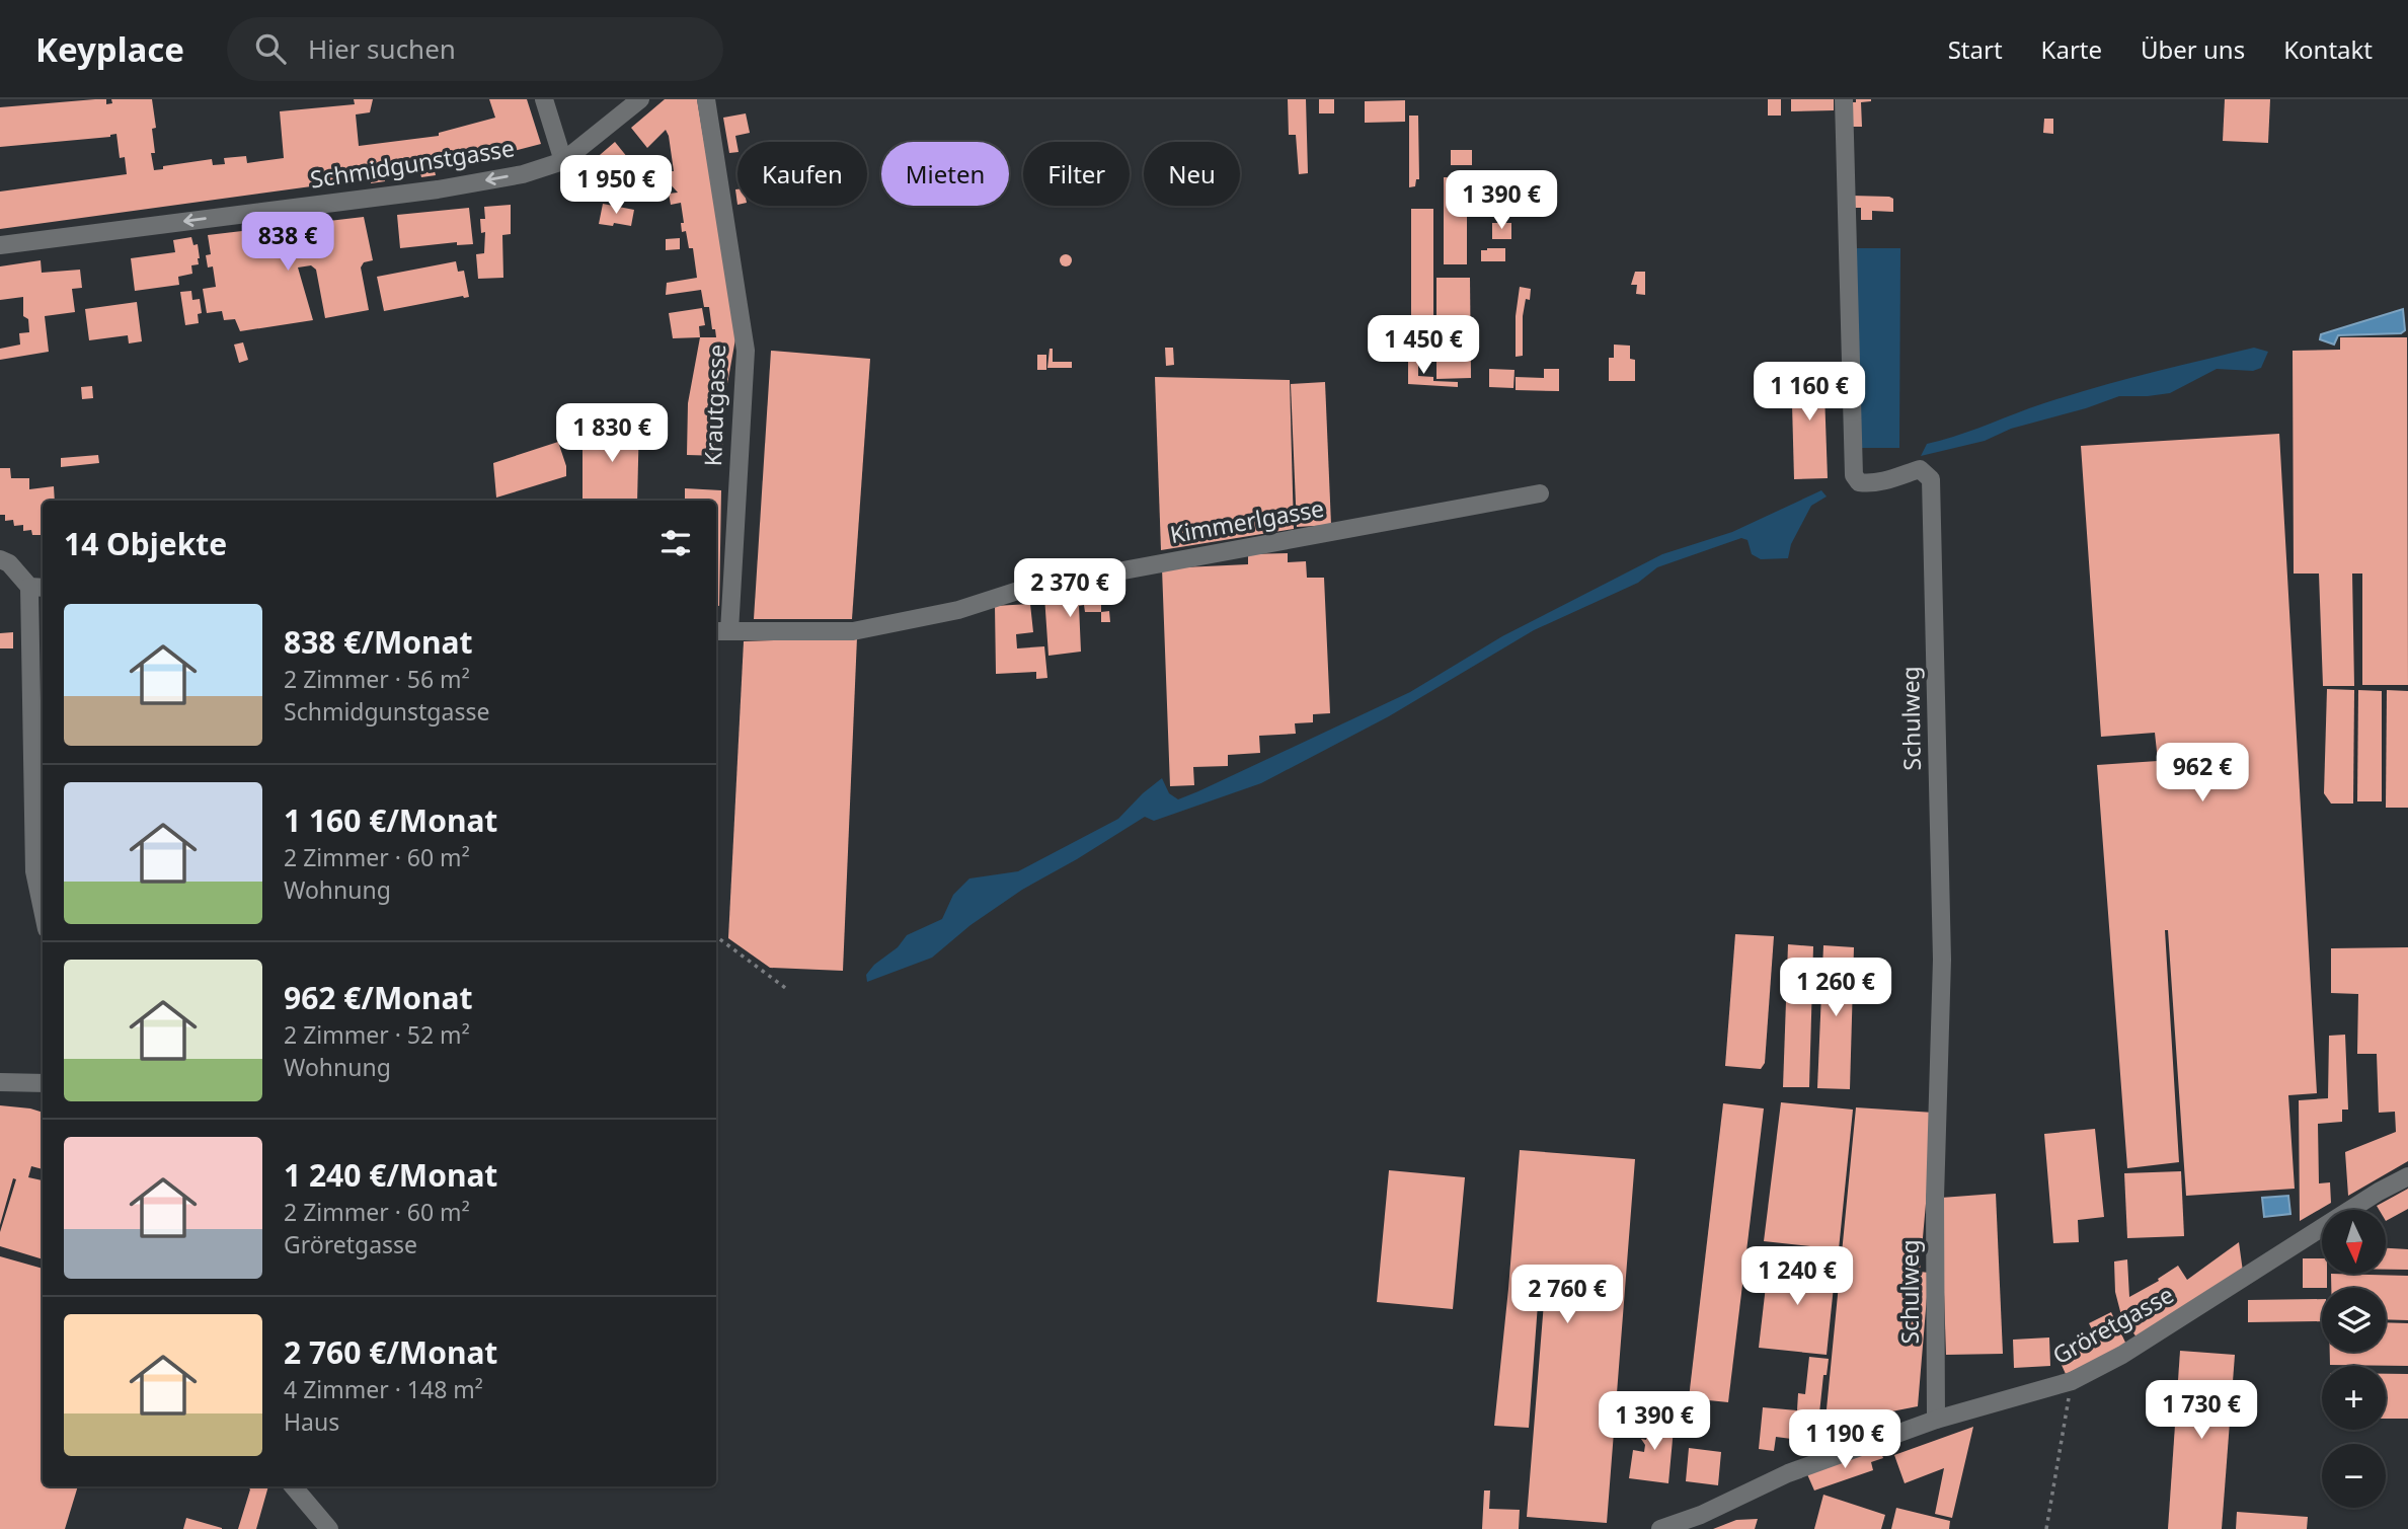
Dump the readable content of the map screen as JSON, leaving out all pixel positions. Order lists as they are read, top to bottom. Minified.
{"streets":{"street":["Schmidgunstgasse","Krautgasse","Kimmerlgasse","Schulweg","Gröretgasse"]},"crossings":[["Krautgasse","Kimmerlgasse"],["Schulweg","Gröretgasse"]],"one_way":["Schmidgunstgasse"],"north":"bottom","page":{"header":"Keyplace","search":"Hier suchen","nav":["Start","Karte","Über uns","Kontakt"],"chip":["Kaufen","Mieten","Filter","Neu"],"price":["1 950 €","1 390 €","838 €","1 450 €","1 160 €","1 830 €","2 370 €","962 €","1 260 €","1 240 €","2 760 €","1 730 €","1 390 €","1 190 €"],"heading":"14 Objekte","list":[{"name":"838 €/Monat","note":"2 Zimmer · 56 m² · Schmidgunstgasse"},{"name":"1 160 €/Monat","note":"2 Zimmer · 60 m² · Wohnung"},{"name":"962 €/Monat","note":"2 Zimmer · 52 m² · Wohnung"},{"name":"1 240 €/Monat","note":"2 Zimmer · 60 m² · Gröretgasse"},{"name":"2 760 €/Monat","note":"4 Zimmer · 148 m² · Haus"}],"map_buttons":["+","−"]}}
